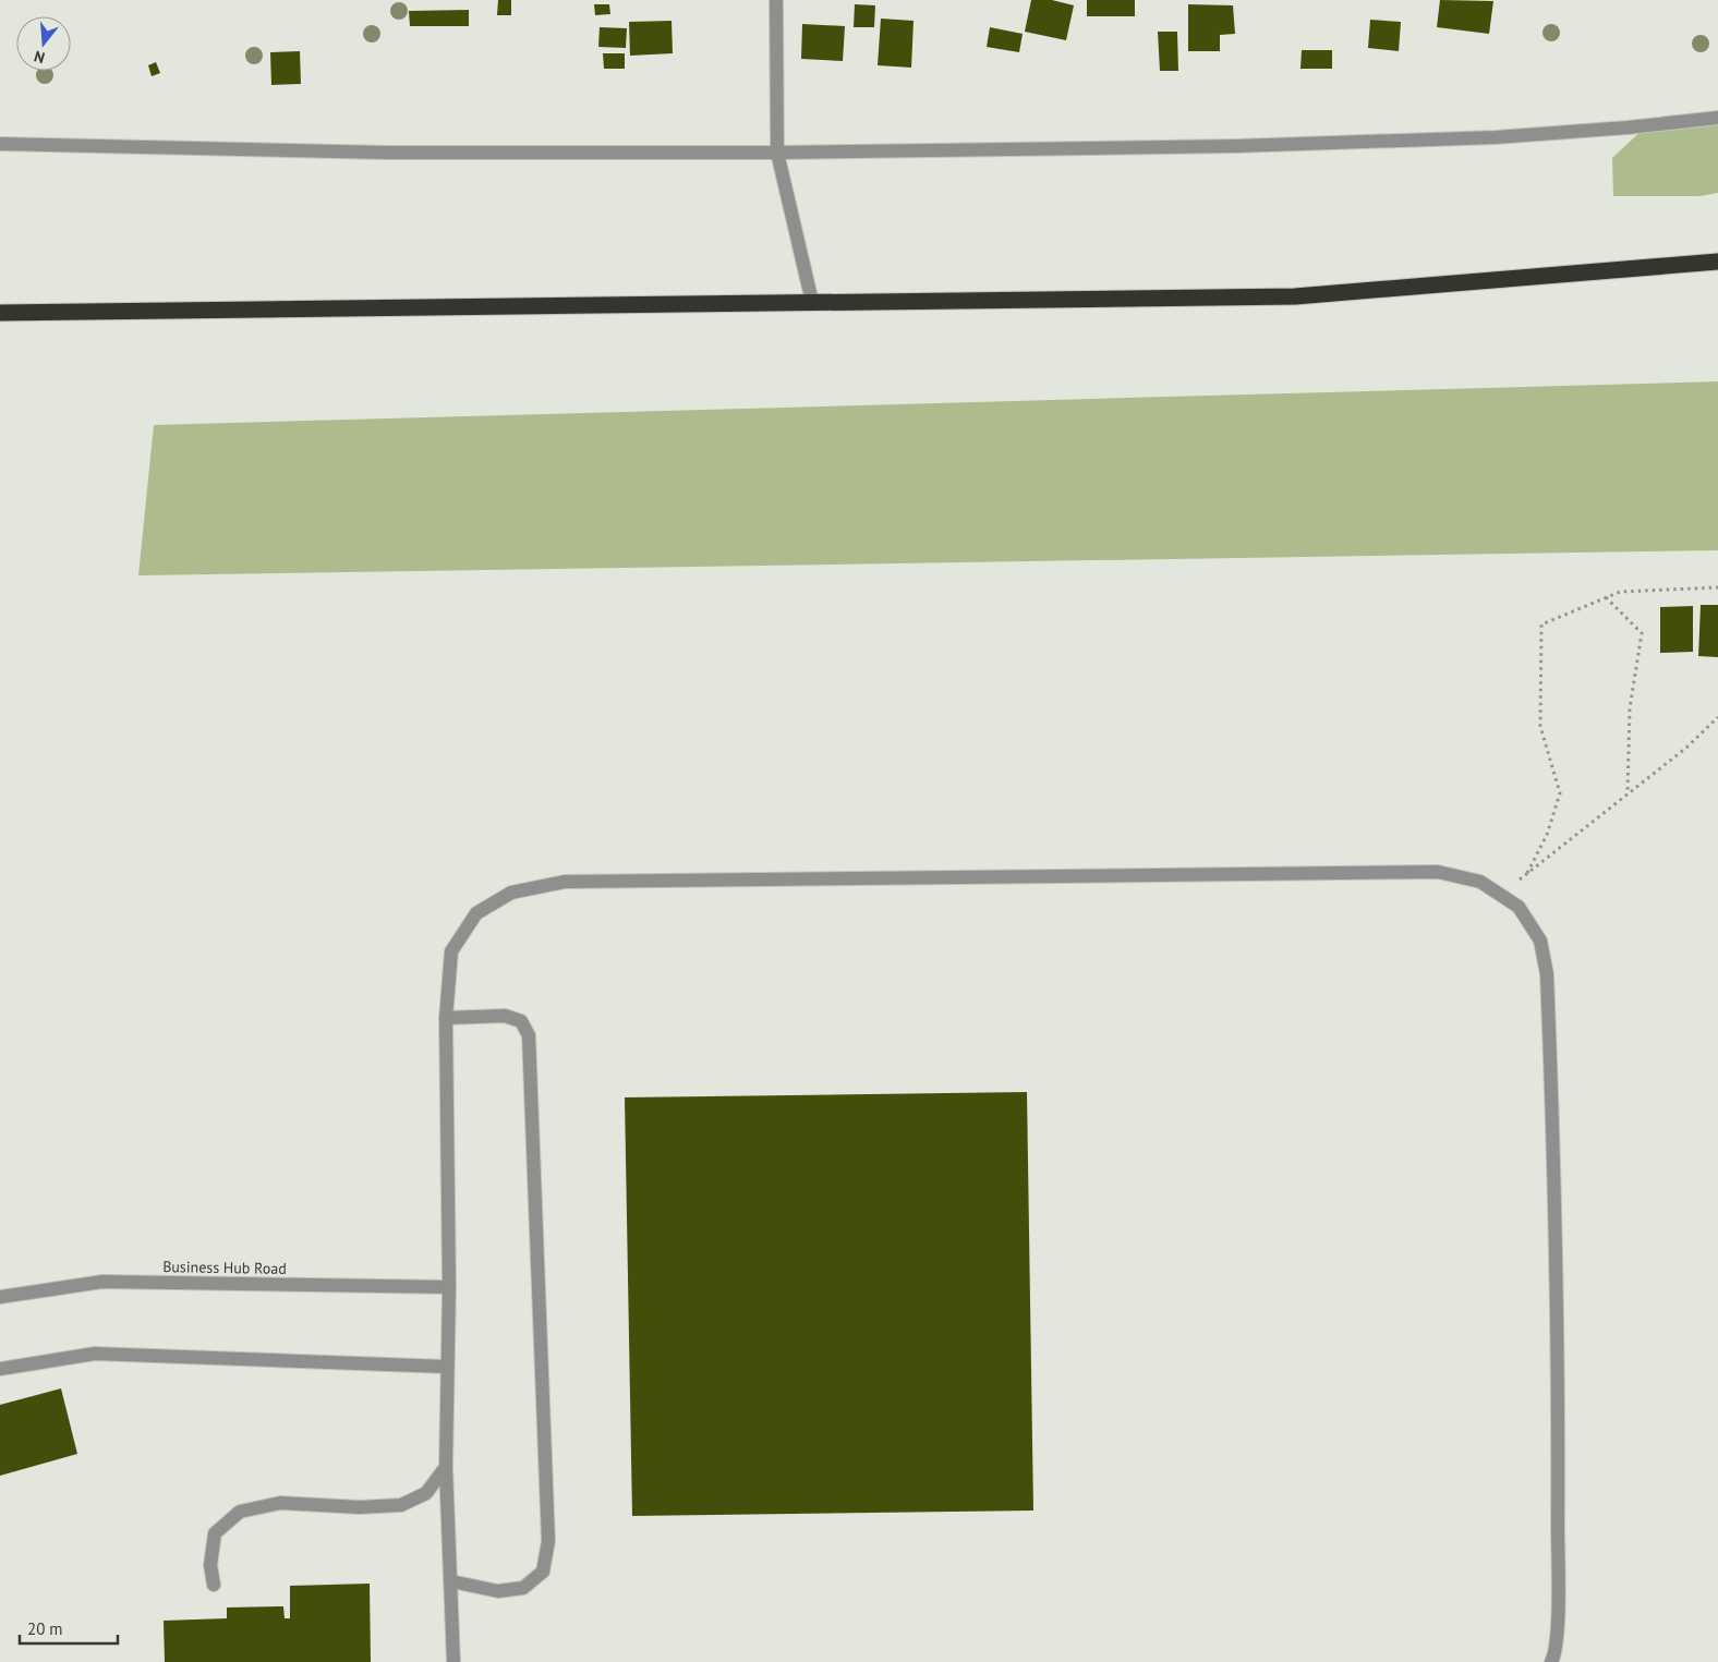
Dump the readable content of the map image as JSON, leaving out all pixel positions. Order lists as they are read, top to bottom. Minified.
{"streets":{"street":["Business Hub Road"]},"scale_bar":"20 m","north":"bottom"}
